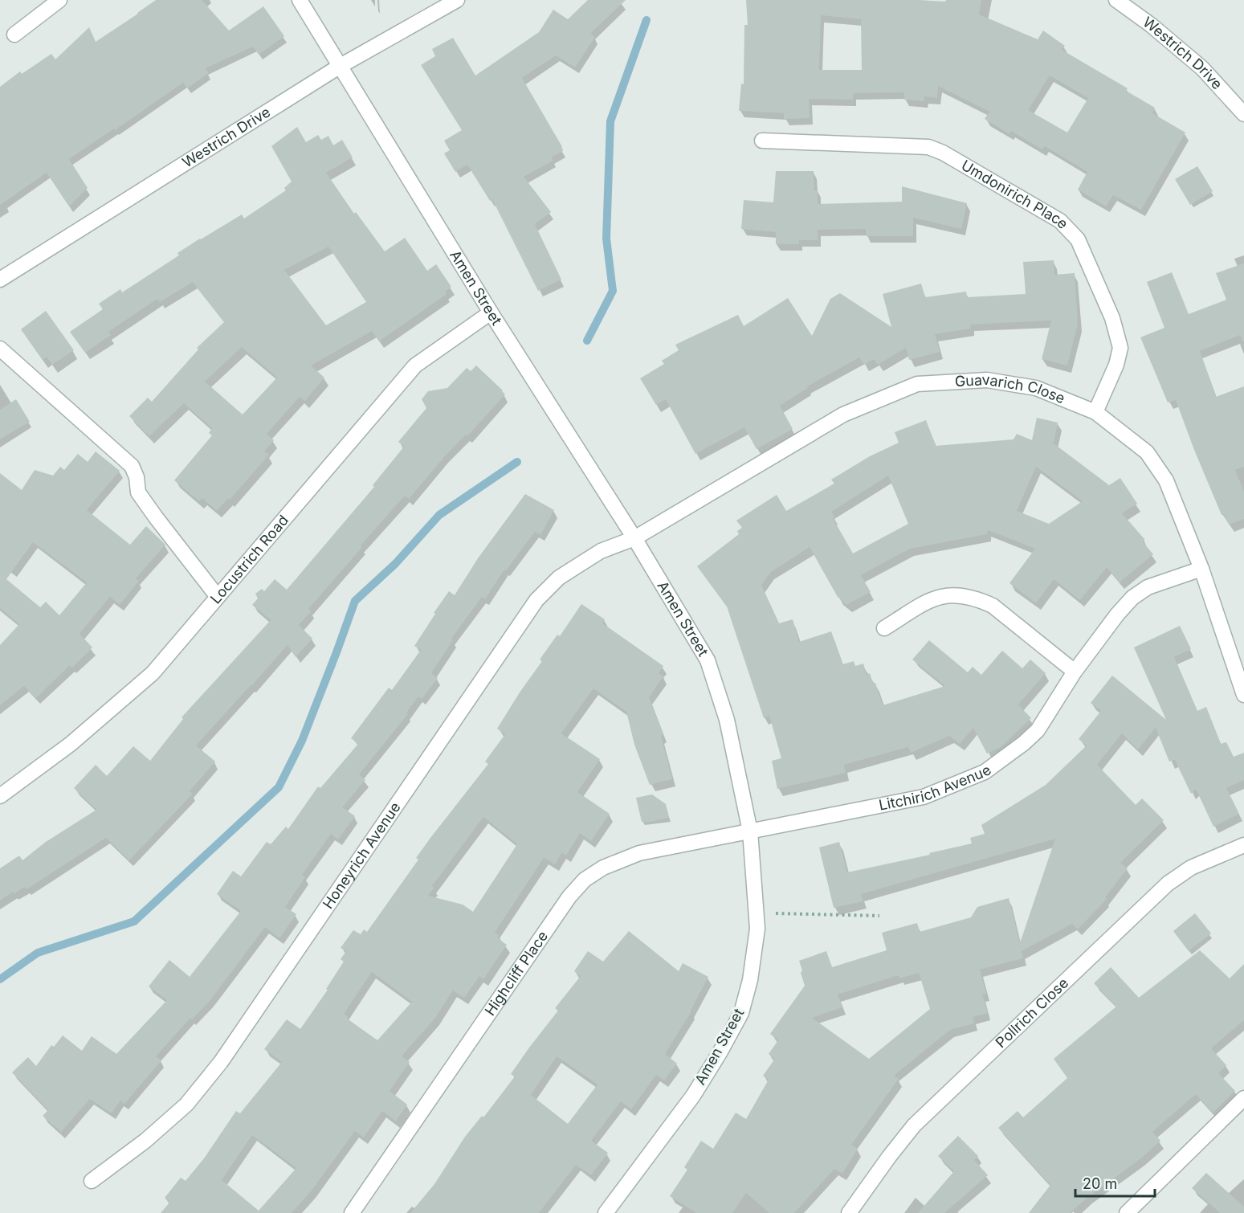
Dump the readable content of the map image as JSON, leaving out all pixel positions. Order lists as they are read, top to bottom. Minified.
{"streets":{"street":["Westrich Drive","Umdonirich Place","Amen Street","Guavarich Close","Locustrich Road","Litchirich Avenue","Honeyrich Avenue","Highcliff Place","Pollrich Close"]},"crossings":[["Westrich Drive","Amen Street"],["Umdonirich Place","Guavarich Close"],["Amen Street","Guavarich Close"],["Amen Street","Locustrich Road"],["Amen Street","Litchirich Avenue"],["Amen Street","Honeyrich Avenue"],["Amen Street","Highcliff Place"],["Guavarich Close","Litchirich Avenue"],["Guavarich Close","Honeyrich Avenue"],["Litchirich Avenue","Highcliff Place"]],"scale_bar":"20 m"}
